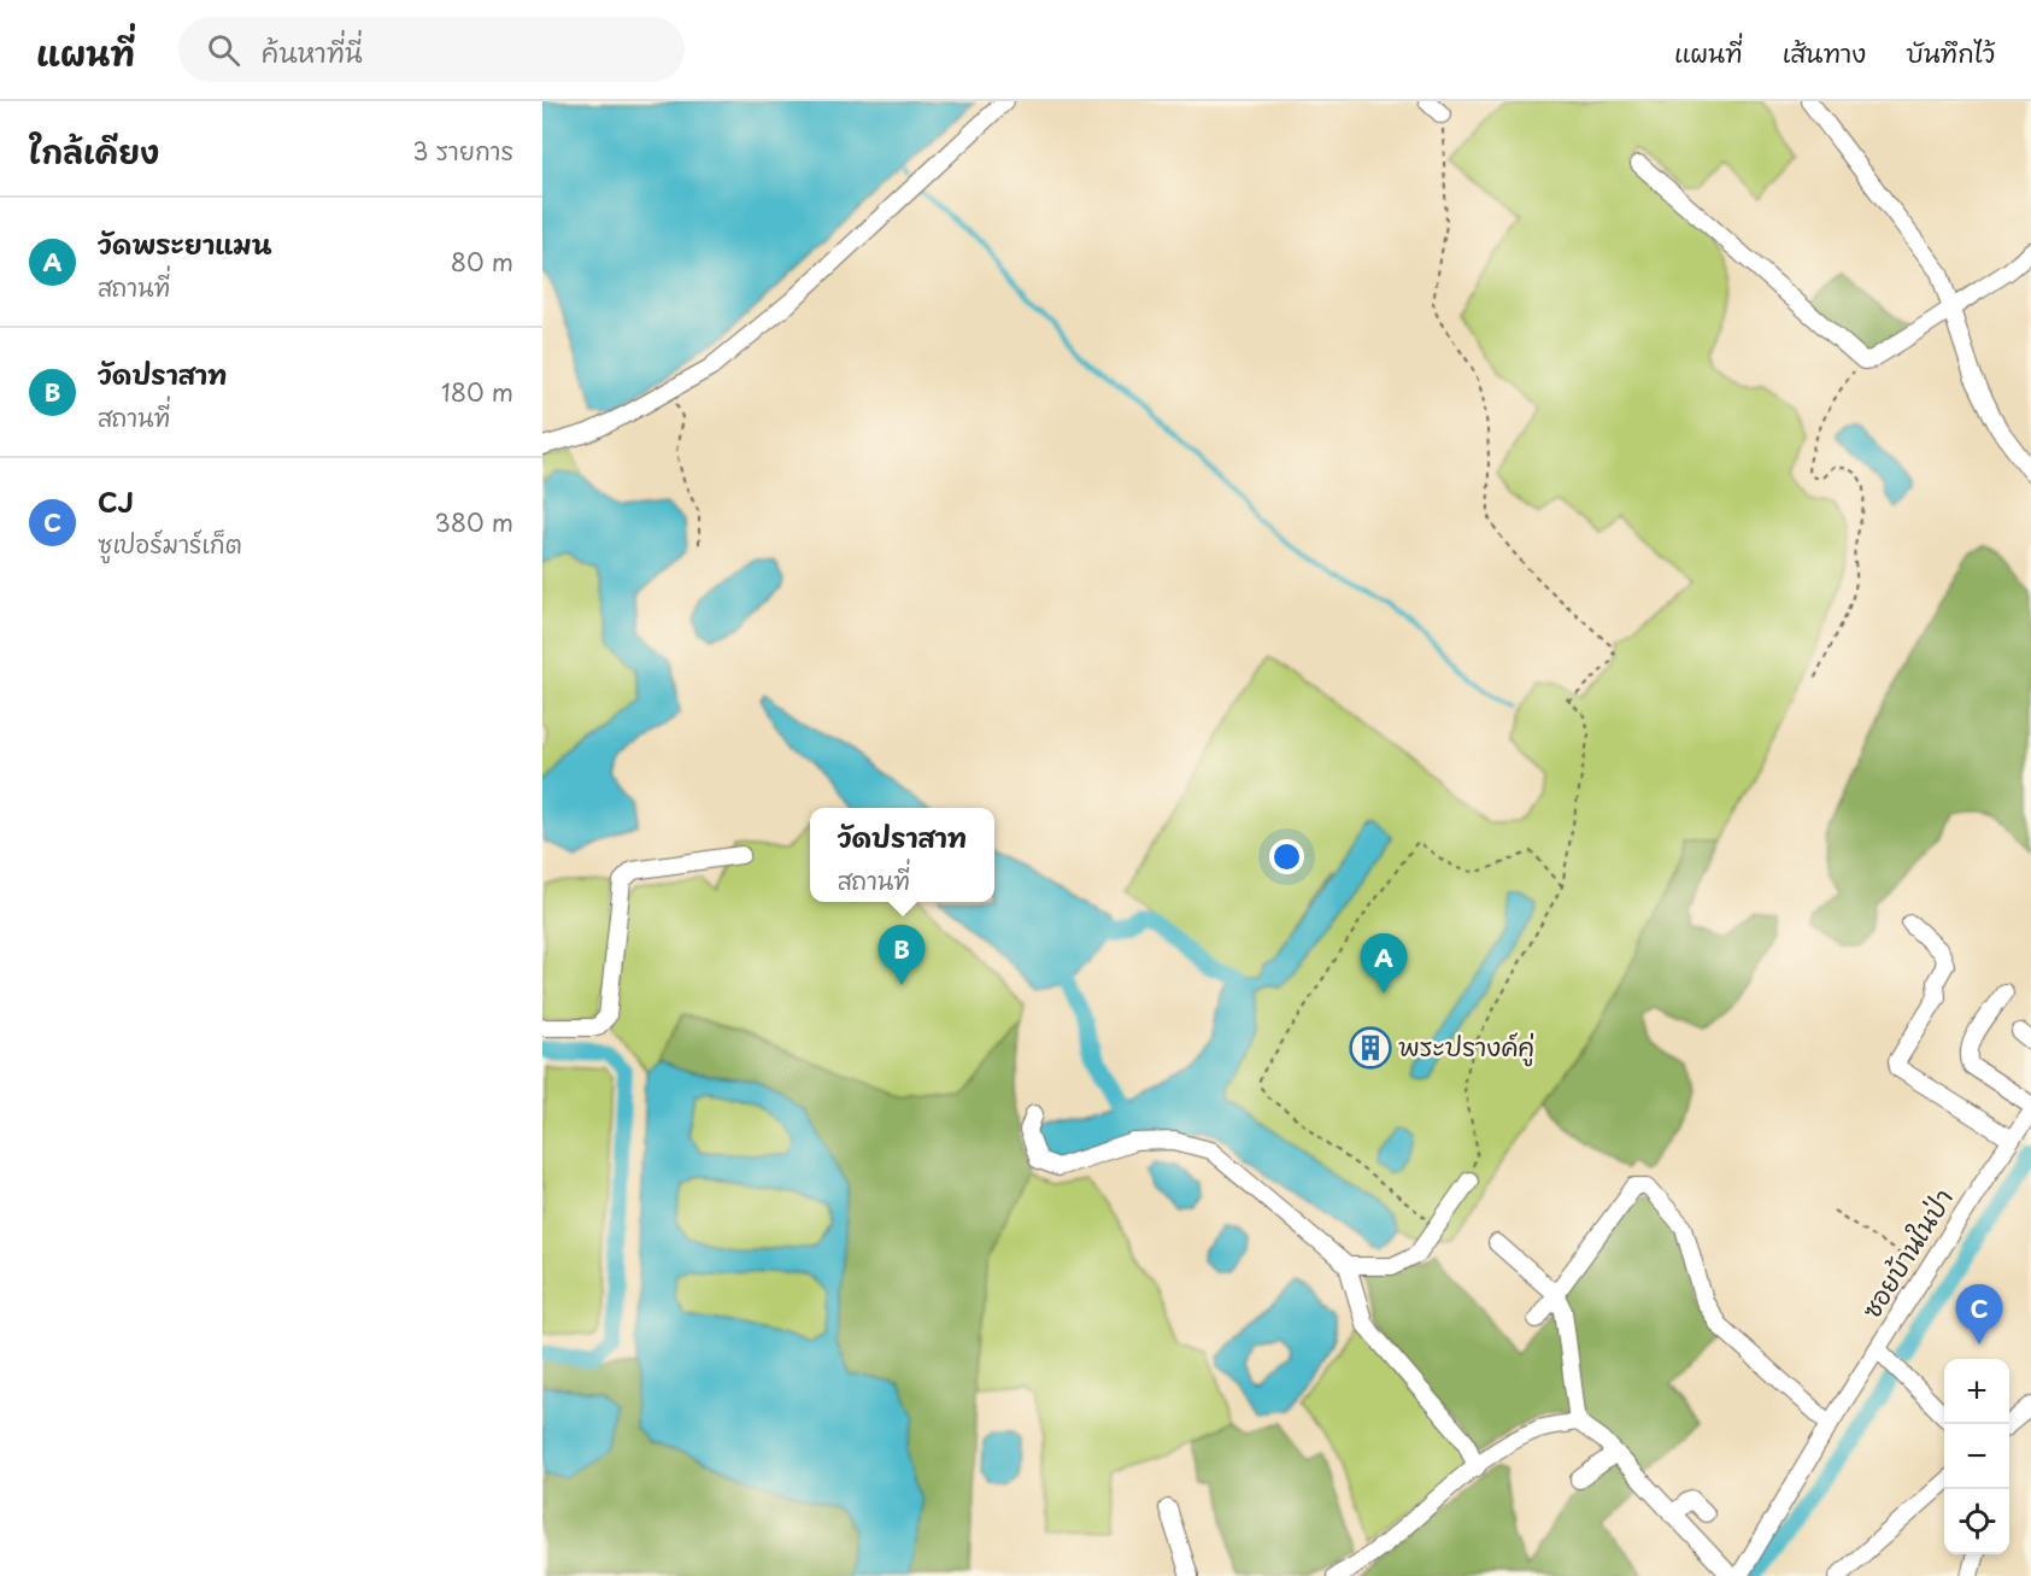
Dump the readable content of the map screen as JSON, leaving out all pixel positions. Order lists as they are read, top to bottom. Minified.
{"streets":{"street":["ซอยบ้านในป่า"]},"places":{"building":["พระปรางค์คู่"]},"page":{"header":"แผนที่","search":"ค้นหาที่นี่","nav":["แผนที่","เส้นทาง","บันทึกไว้"],"heading":["ใกล้เคียง","3 รายการ"],"list":[{"mark":"A","name":"วัดพระยาแมน","note":"สถานที่","value":"80 m"},{"mark":"B","name":"วัดปราสาท","note":"สถานที่","value":"180 m"},{"mark":"C","name":"CJ","note":"ซูเปอร์มาร์เก็ต","value":"380 m"}],"popup":["วัดปราสาท","สถานที่"],"pins":["B","A","C"],"map_buttons":["+","−"]}}
